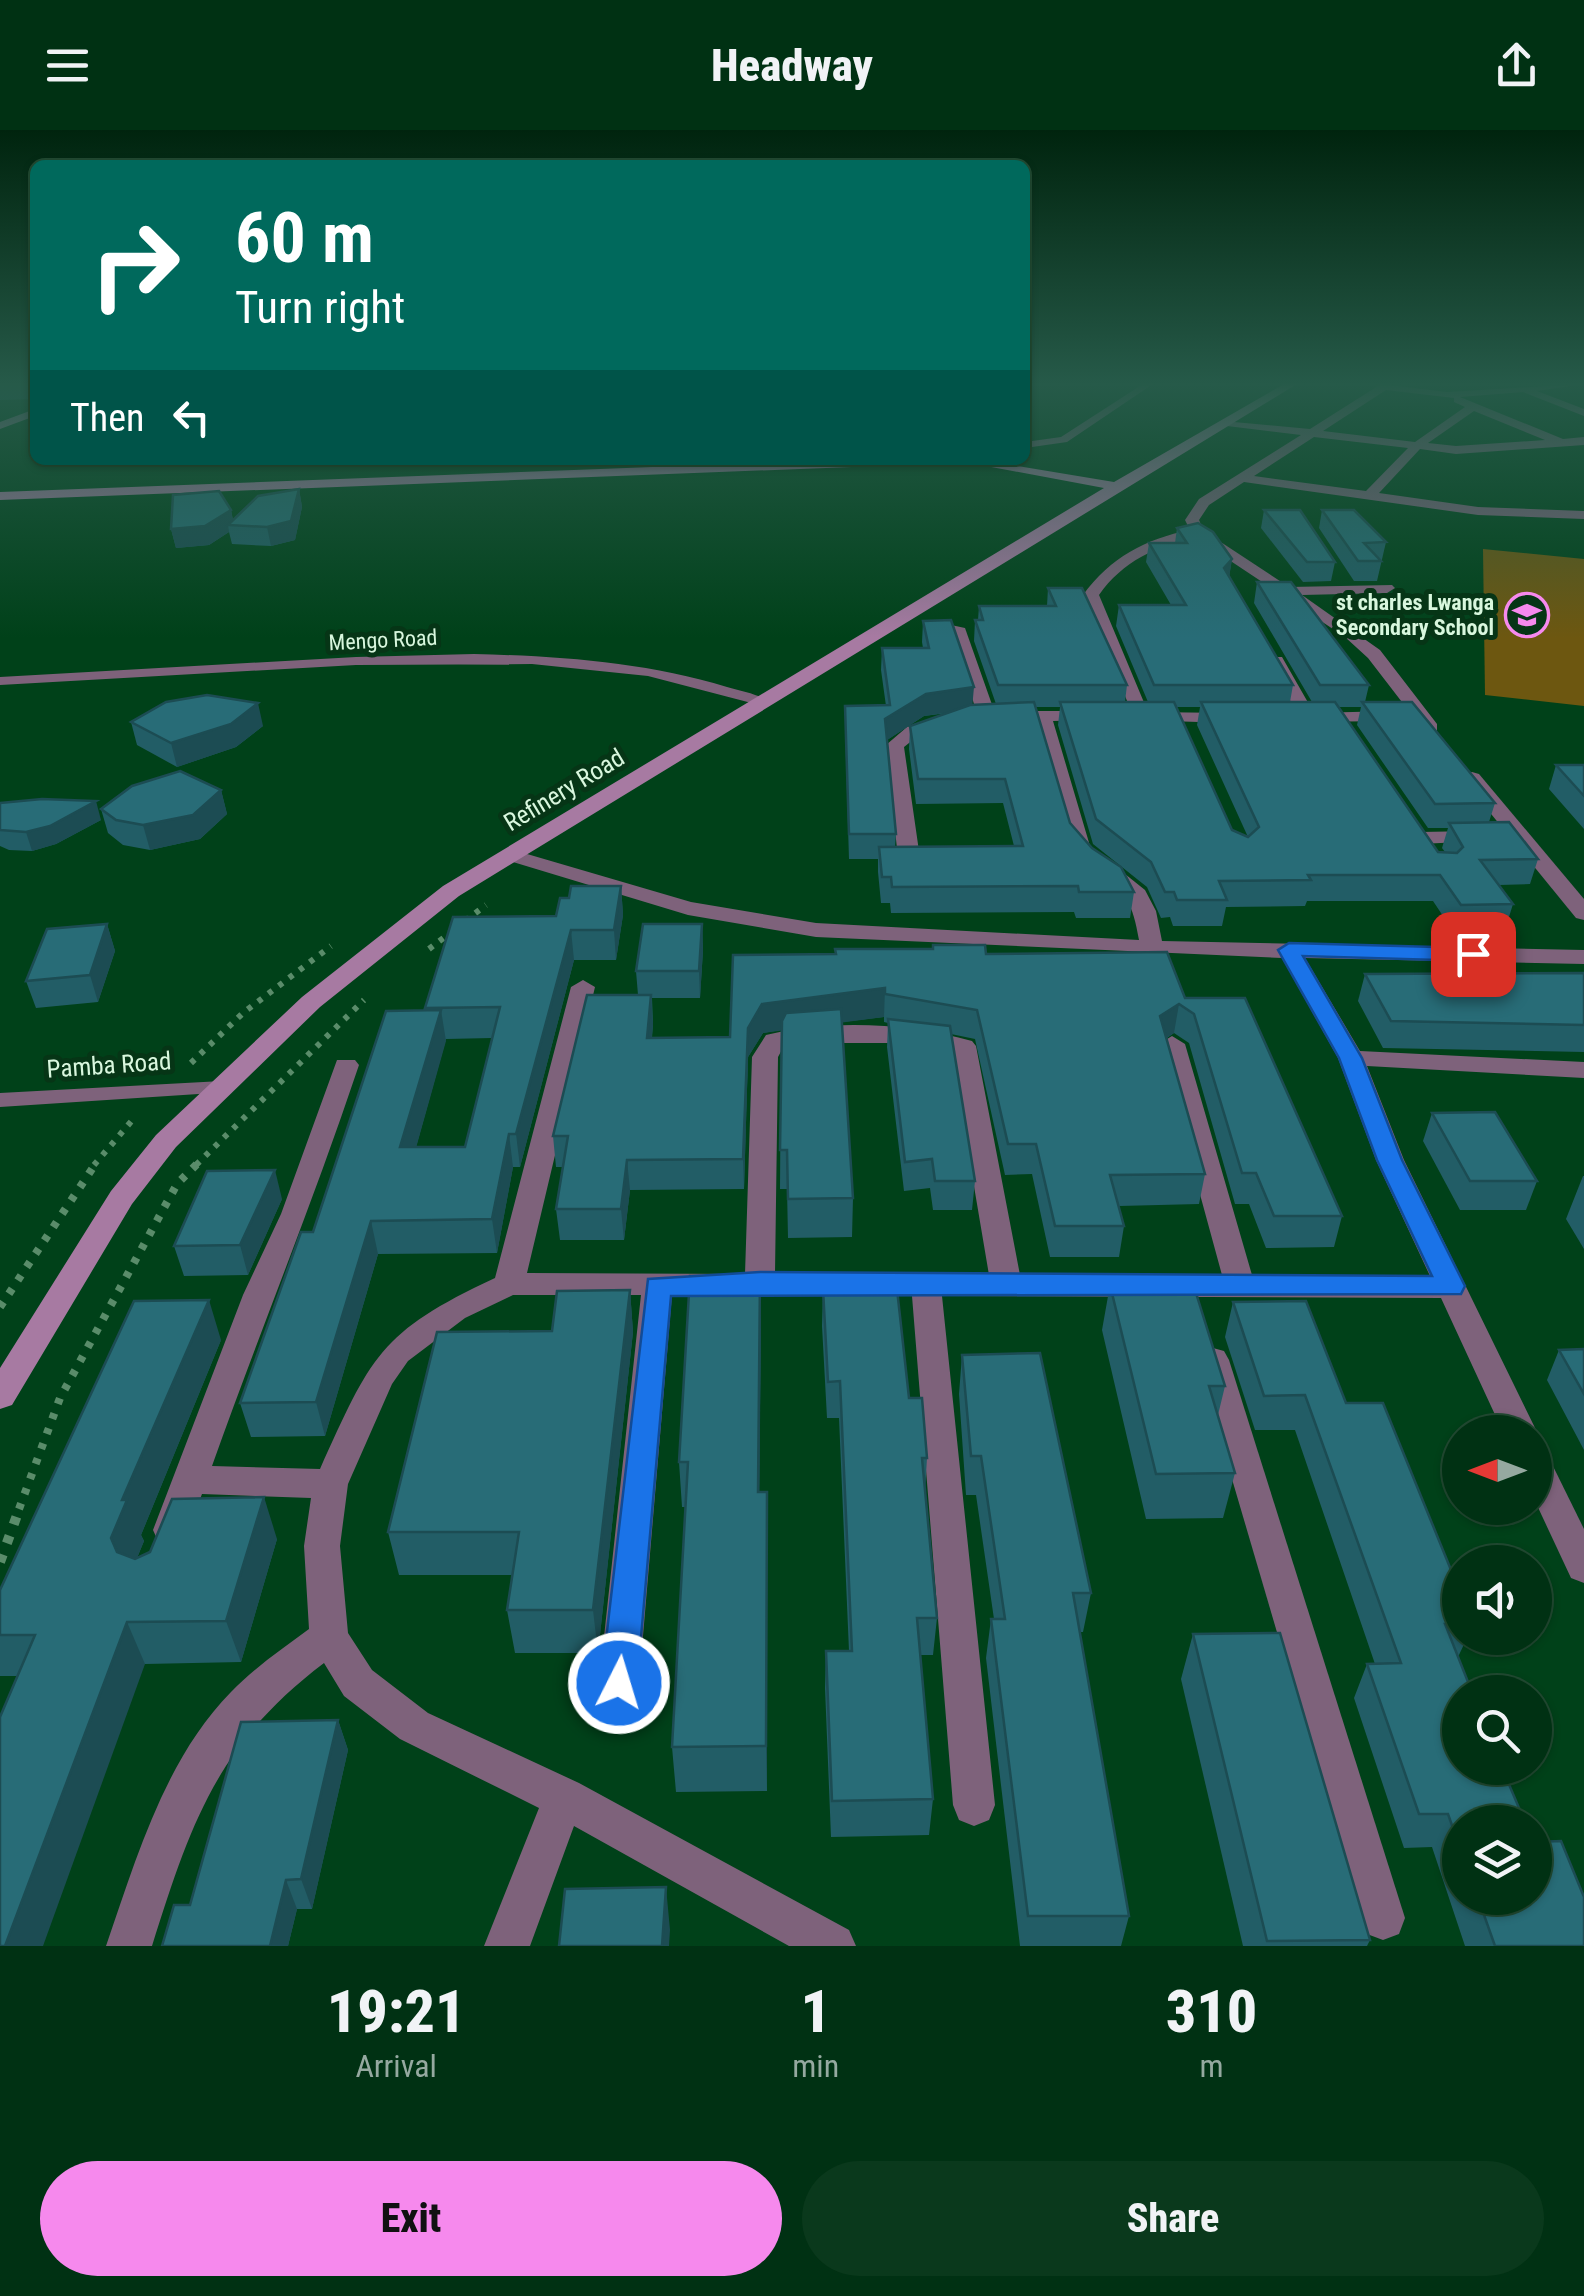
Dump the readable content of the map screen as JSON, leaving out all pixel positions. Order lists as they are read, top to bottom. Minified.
{"streets":{"main road":["Refinery Road"],"lane":["Mengo Road","Pamba Road"]},"crossings":[["Mengo Road","Refinery Road"],["Refinery Road","Pamba Road"]],"places":{"school or university":["st charles Lwanga Secondary School"]},"north":"left","page":{"header":"Headway","turn":["60 m","Turn right"],"then":"Then","eta":["19:21","Arrival","1","min","310","m"],"buttons":["Exit","Share"]}}
